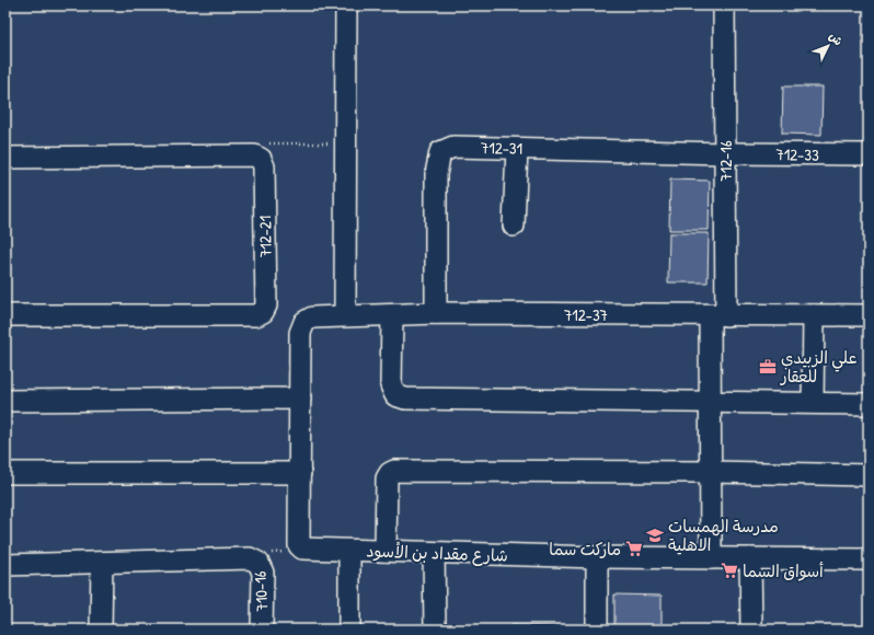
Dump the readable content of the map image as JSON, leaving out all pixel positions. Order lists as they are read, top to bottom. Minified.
{"streets":{"street":["712-31","712-33","712-16","712-21","712-37","شارع مقداد بن الأسود","710-16"]},"crossings":[["712-31","712-33"],["712-31","712-16"],["712-31","712-37"],["712-33","712-16"],["712-16","712-37"],["712-16","شارع مقداد بن الأسود"]],"places":{"office":["علي الزبيدي للعقار"],"school or university":["مدرسة الهمسات الاهلية"],"supermarket":["ماركت سما","أسواق السما"]},"north":"top right"}
